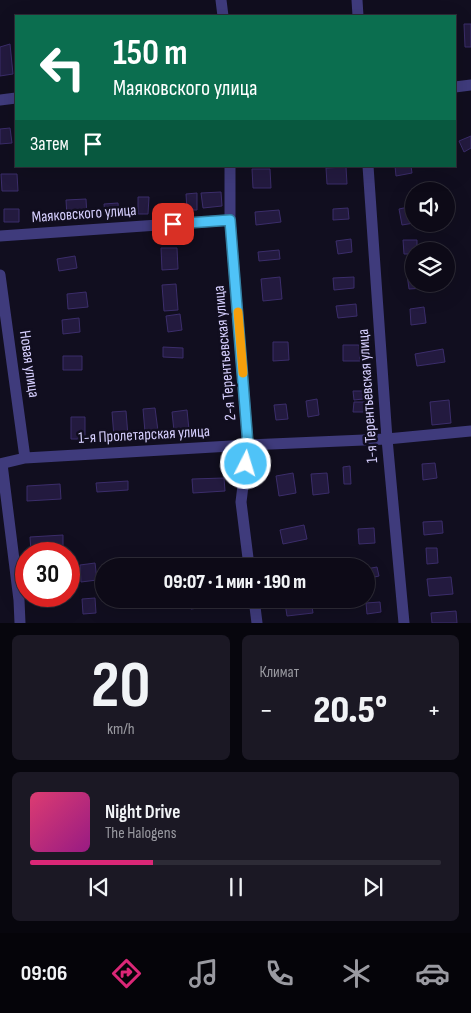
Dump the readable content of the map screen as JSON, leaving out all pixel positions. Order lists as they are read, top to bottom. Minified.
{"streets":{"street":["Маяковского улица","2-я Терентьевская улица","Новая улица","1-я Терентьевская улица","1-я Пролетарская улица"]},"crossings":[["Маяковского улица","2-я Терентьевская улица"],["2-я Терентьевская улица","1-я Пролетарская улица"],["Новая улица","1-я Пролетарская улица"],["1-я Терентьевская улица","1-я Пролетарская улица"]],"page":{"turn":["150 m","Маяковского улица"],"then":"Затем","limit":"30","trip":"09:07 · 1 мин · 190 m","tile":[["20","km/h"],"Климат"],"heat":["−","20.5°","+"],"song":["Night Drive","The Halogens"],"tabs":"09:06"}}
